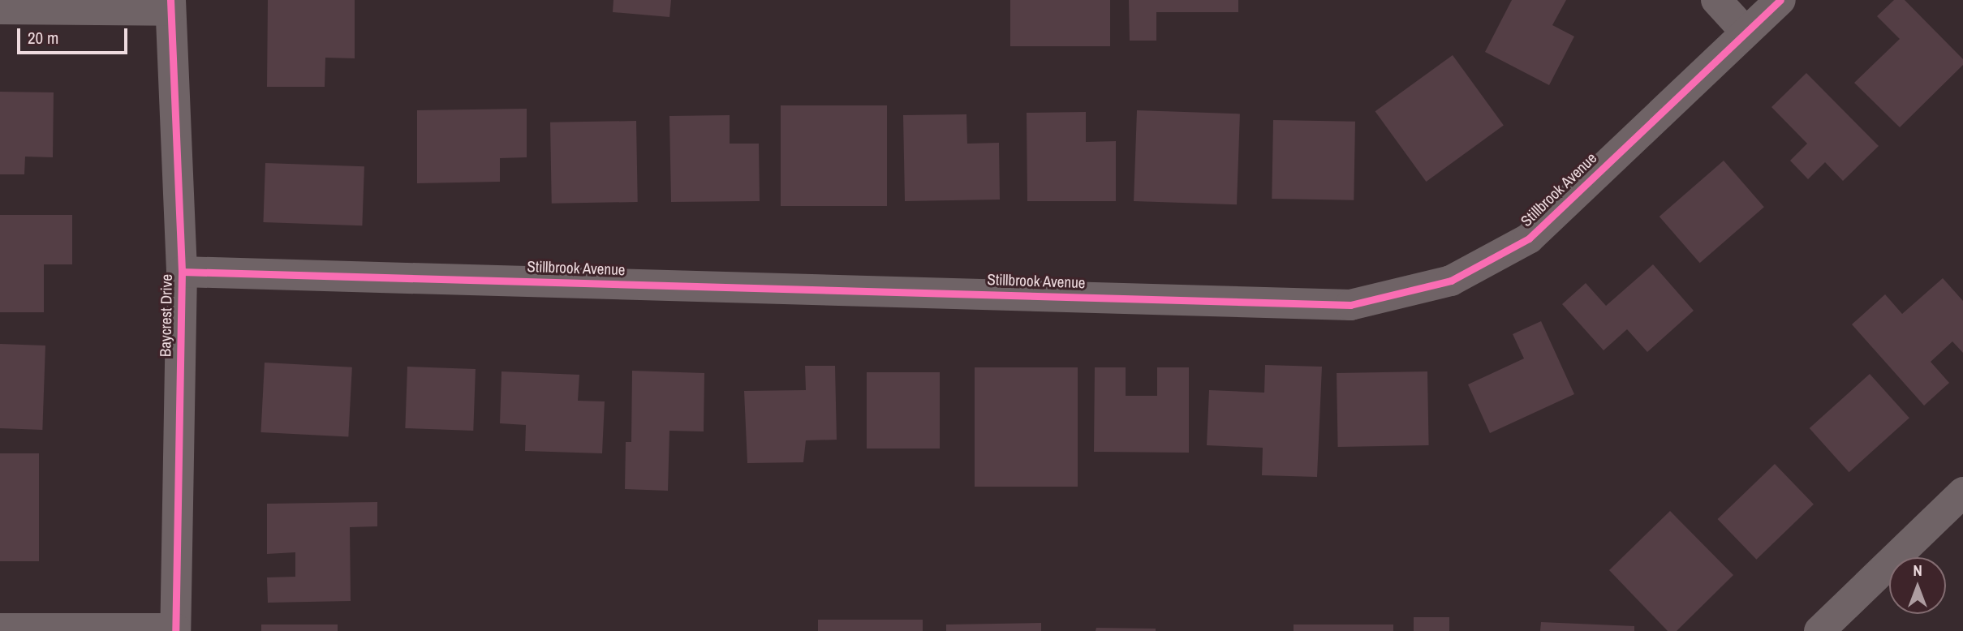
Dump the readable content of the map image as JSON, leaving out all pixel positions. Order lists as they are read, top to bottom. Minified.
{"streets":{"street":["Stillbrook Avenue","Baycrest Drive"]},"crossings":[["Stillbrook Avenue","Baycrest Drive"]],"scale_bar":"20 m","north":"top"}
